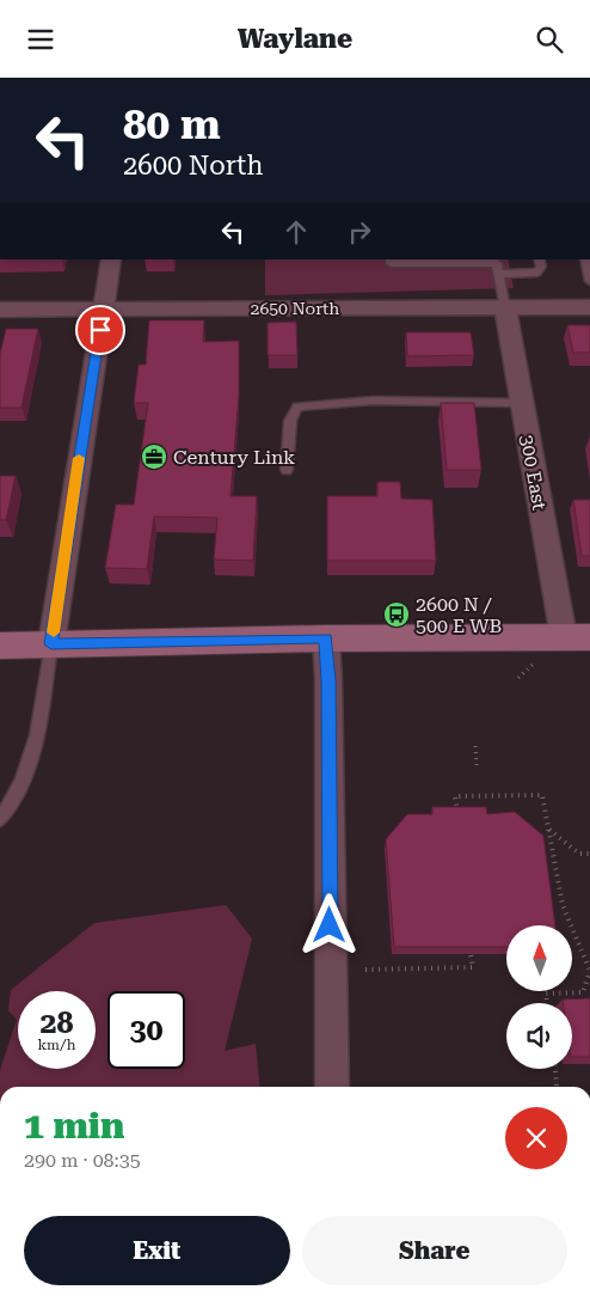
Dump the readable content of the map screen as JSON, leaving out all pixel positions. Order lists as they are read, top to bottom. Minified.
{"streets":{"street":["2650 North","300 East"]},"crossings":[["2650 North","300 East"]],"places":{"office":["Century Link"],"bus stop":["2600 N / 500 E WB"]},"north":"top","page":{"header":"Waylane","turn":["80 m","2600 North"],"speed":"28 km/h","limit":"30","heading":["1 min","290 m · 08:35"],"buttons":["Exit","Share"]}}
